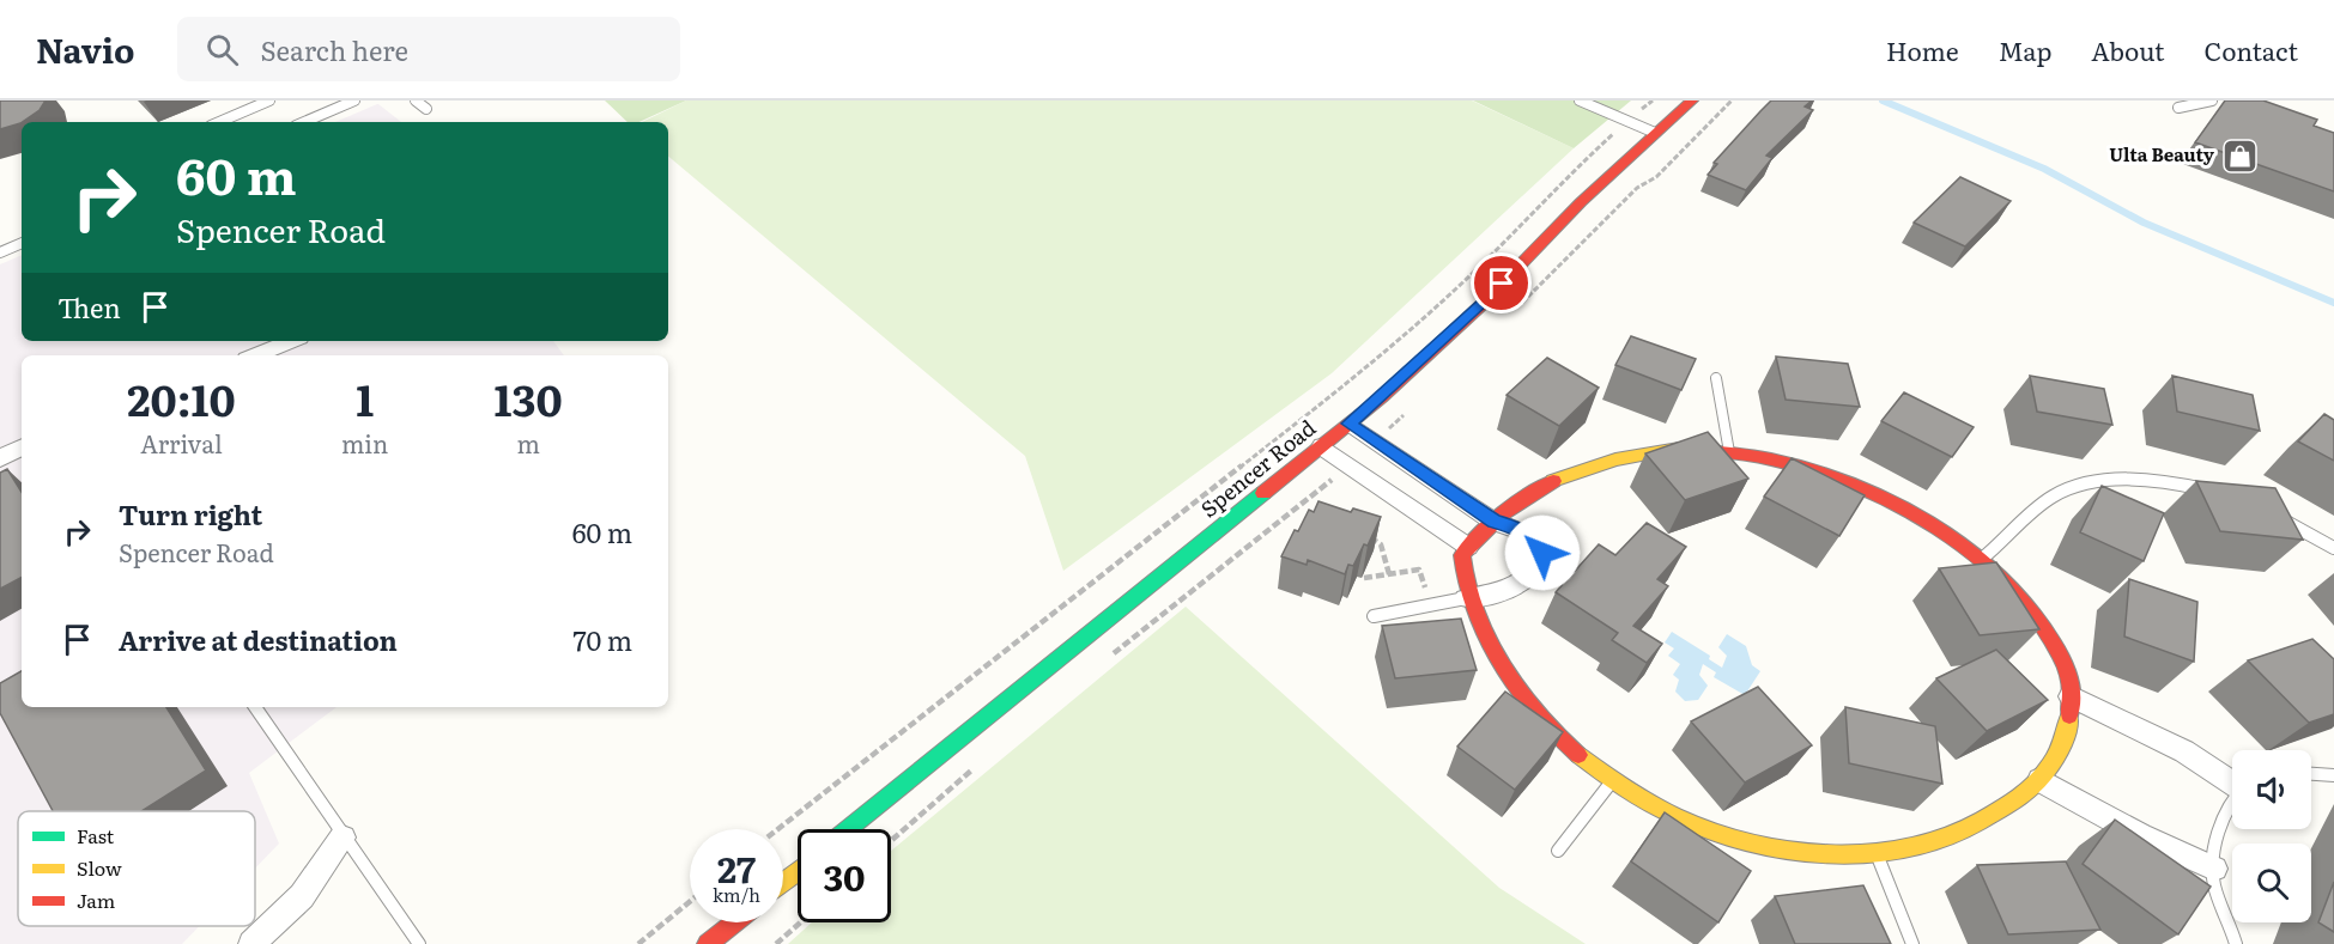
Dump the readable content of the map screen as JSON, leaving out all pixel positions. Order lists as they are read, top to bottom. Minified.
{"streets":{"street":["Spencer Road"]},"places":{"shop":["Ulta Beauty"]},"legend":["Fast","Slow","Jam"],"page":{"header":"Navio","search":"Search here","nav":["Home","Map","About","Contact"],"turn":["60 m","Spencer Road"],"then":"Then","eta":["20:10","Arrival","1","min","130","m"],"list":[{"name":"Turn right","note":"Spencer Road","value":"60 m"},{"name":"Arrive at destination","value":"70 m"}],"speed":"27 km/h","limit":"30"}}
